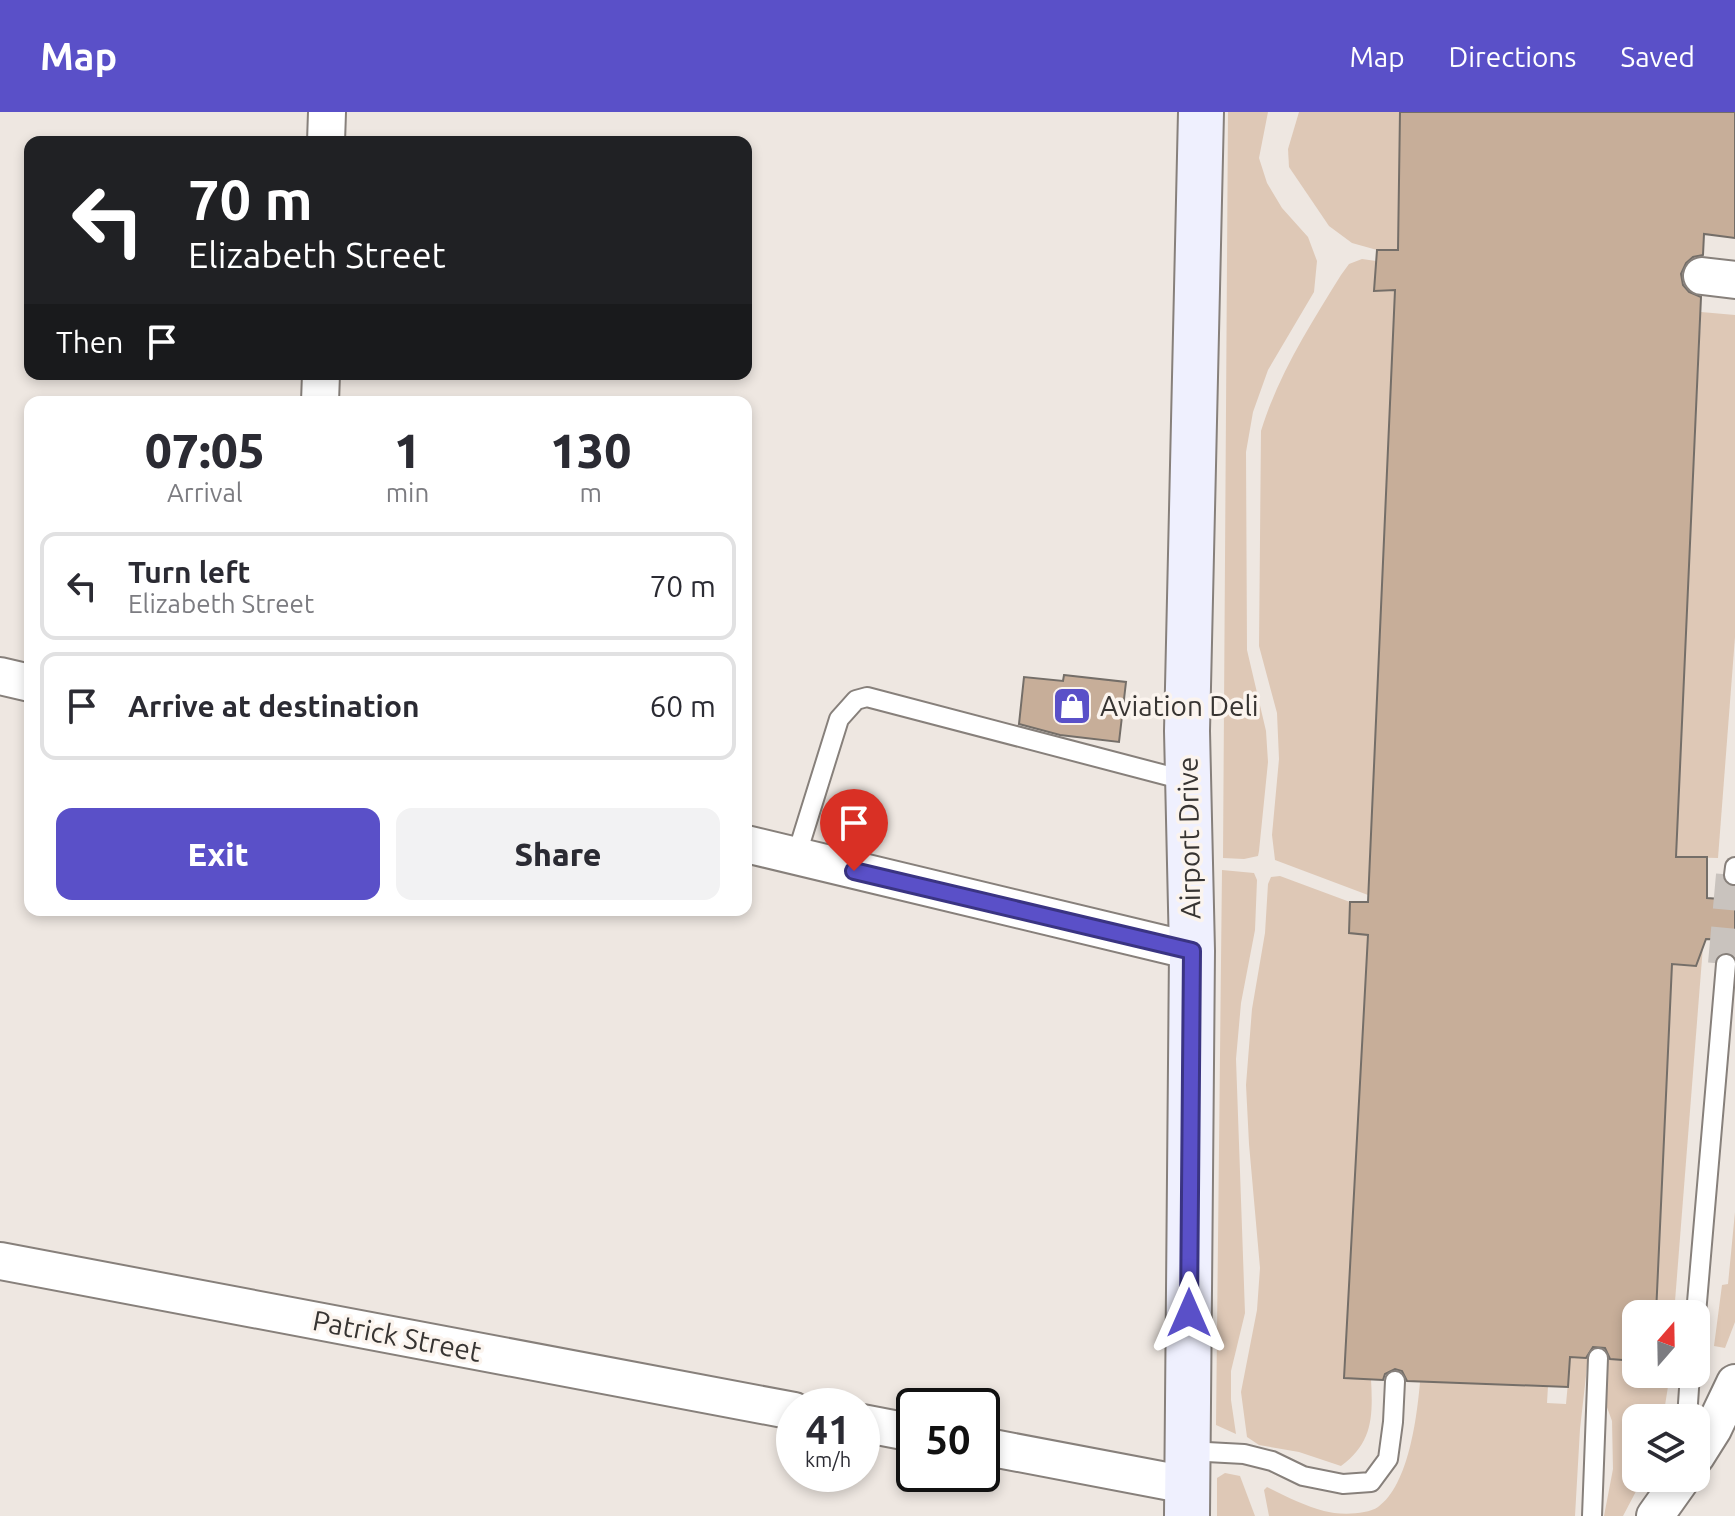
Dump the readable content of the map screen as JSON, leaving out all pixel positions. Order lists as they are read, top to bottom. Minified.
{"streets":{"main road":["Airport Drive"],"street":["Patrick Street"]},"places":{"shop":["Aviation Deli"]},"north":"top","page":{"header":"Map","nav":["Map","Directions","Saved"],"turn":["70 m","Elizabeth Street"],"then":"Then","eta":["07:05","Arrival","1","min","130","m"],"list":[{"name":"Turn left","note":"Elizabeth Street","value":"70 m"},{"name":"Arrive at destination","value":"60 m"}],"buttons":["Exit","Share"],"speed":"41 km/h","limit":"50"}}
